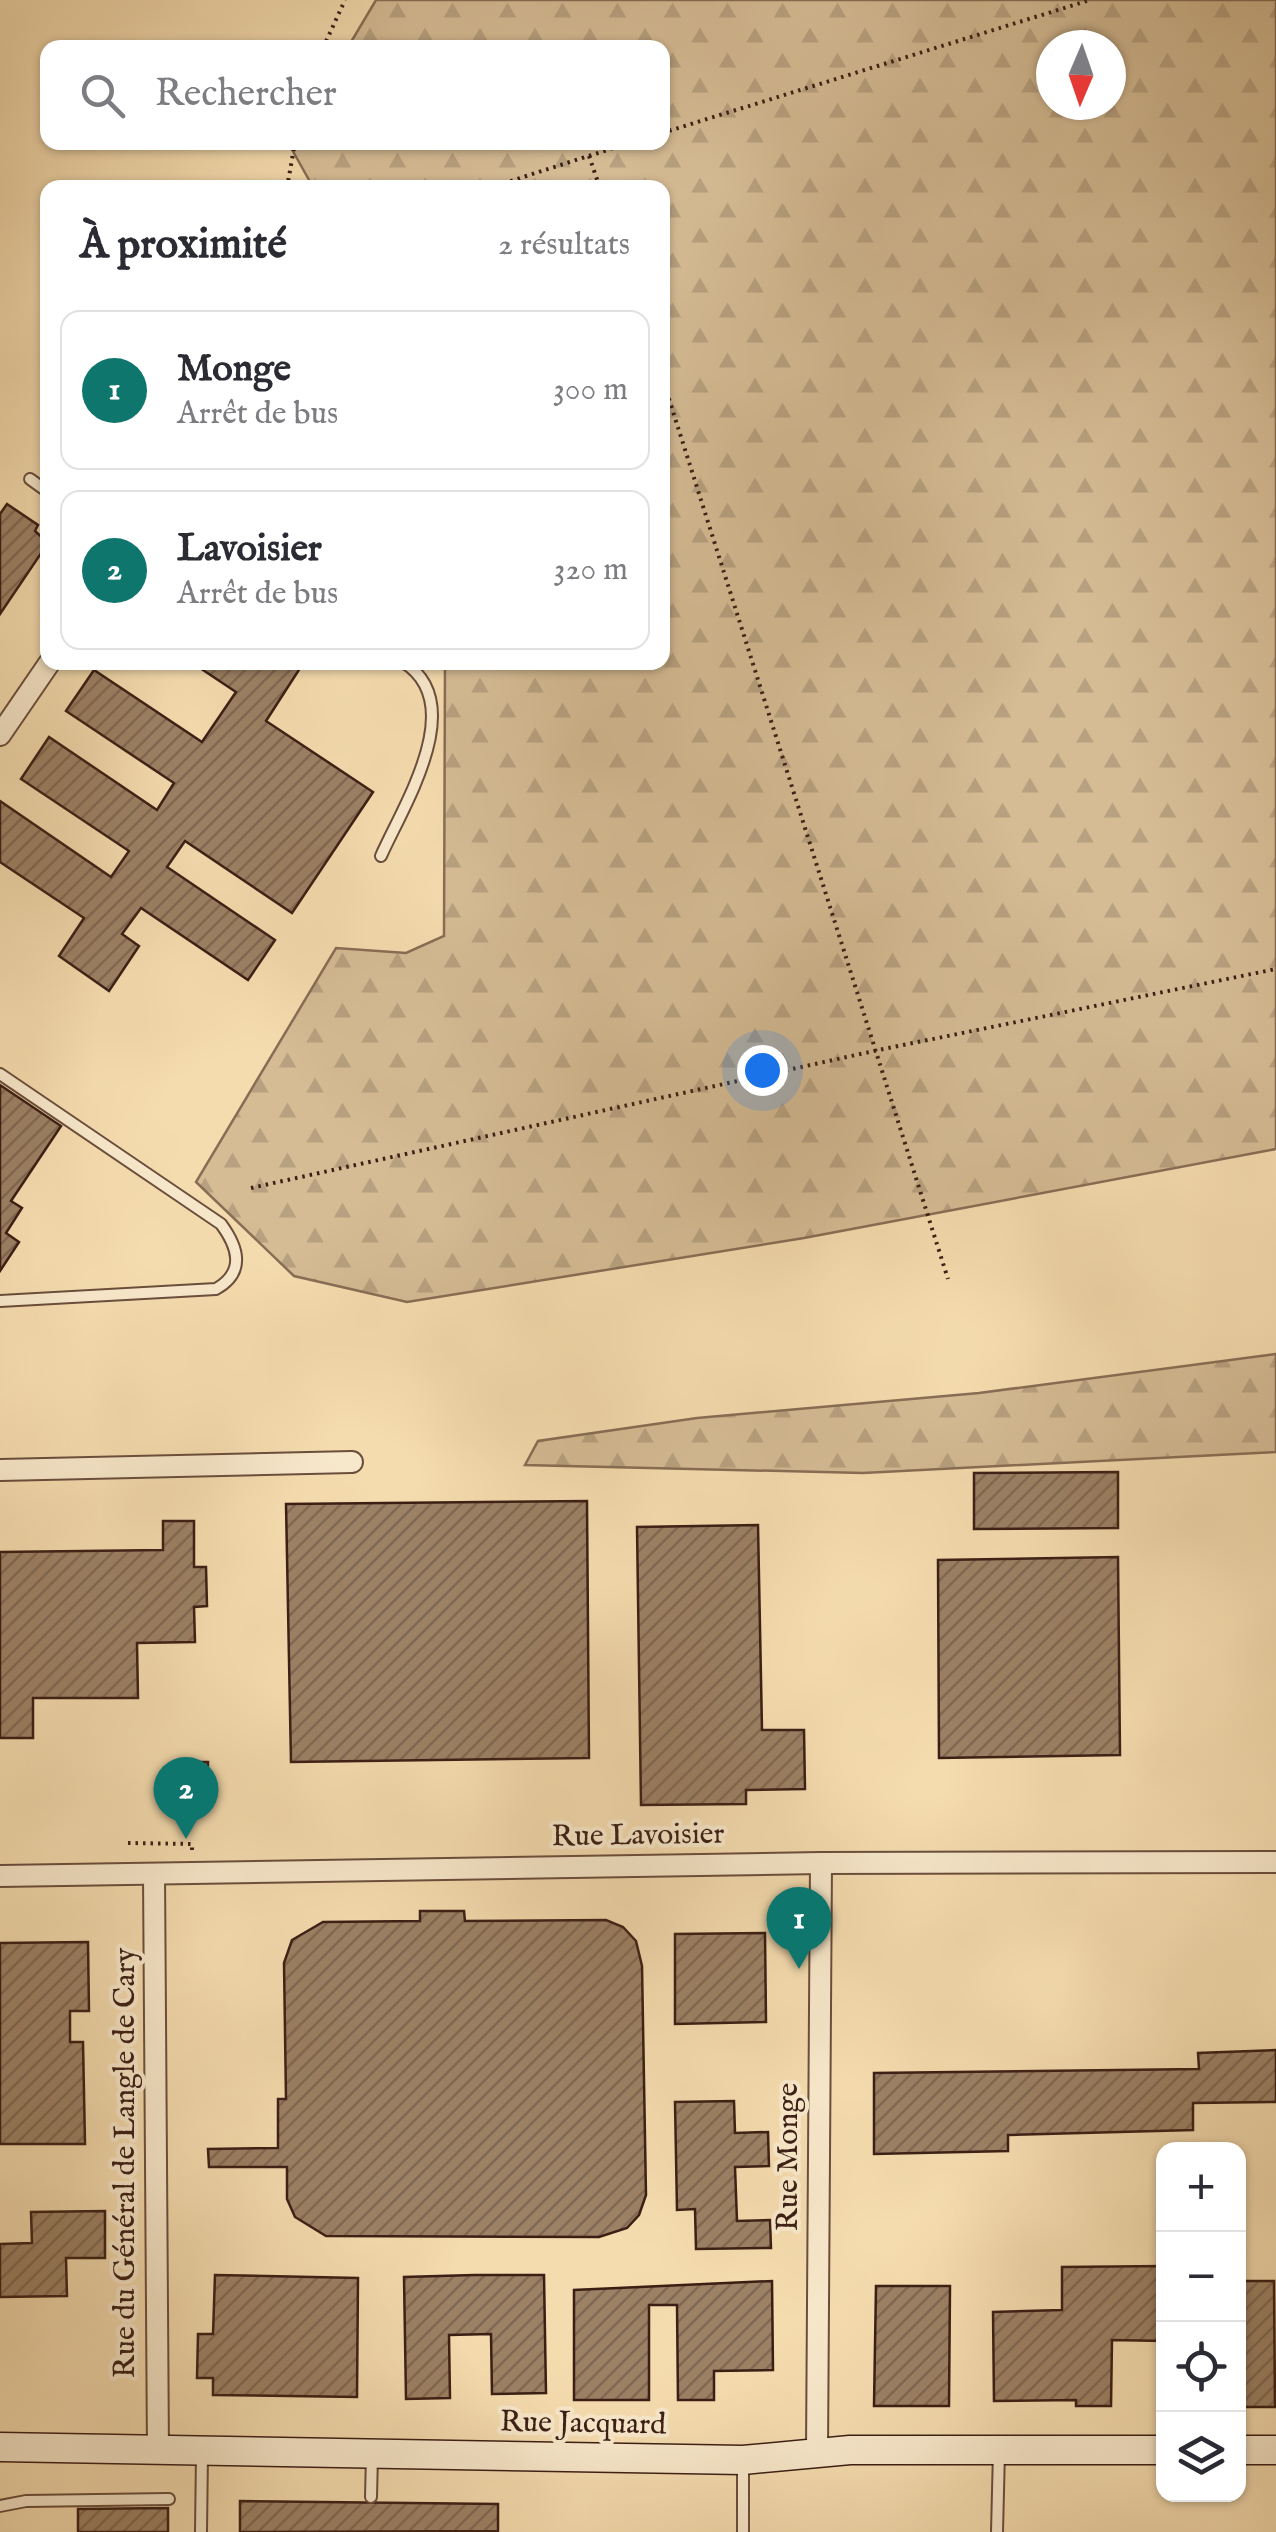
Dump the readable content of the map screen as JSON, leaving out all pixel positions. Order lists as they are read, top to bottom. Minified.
{"streets":{"street":["Rue Lavoisier","Rue Monge","Rue du Général de Langle de Cary","Rue Jacquard"]},"crossings":[["Rue Lavoisier","Rue Monge"],["Rue Lavoisier","Rue du Général de Langle de Cary"],["Rue Monge","Rue Jacquard"],["Rue du Général de Langle de Cary","Rue Jacquard"]],"north":"bottom","page":{"search":"Rechercher","heading":["À proximité","2 résultats"],"list":[{"mark":"1","name":"Monge","note":"Arrêt de bus","value":"300 m"},{"mark":"2","name":"Lavoisier","note":"Arrêt de bus","value":"320 m"}],"pins":["2","1"],"map_buttons":["+","−"]}}
